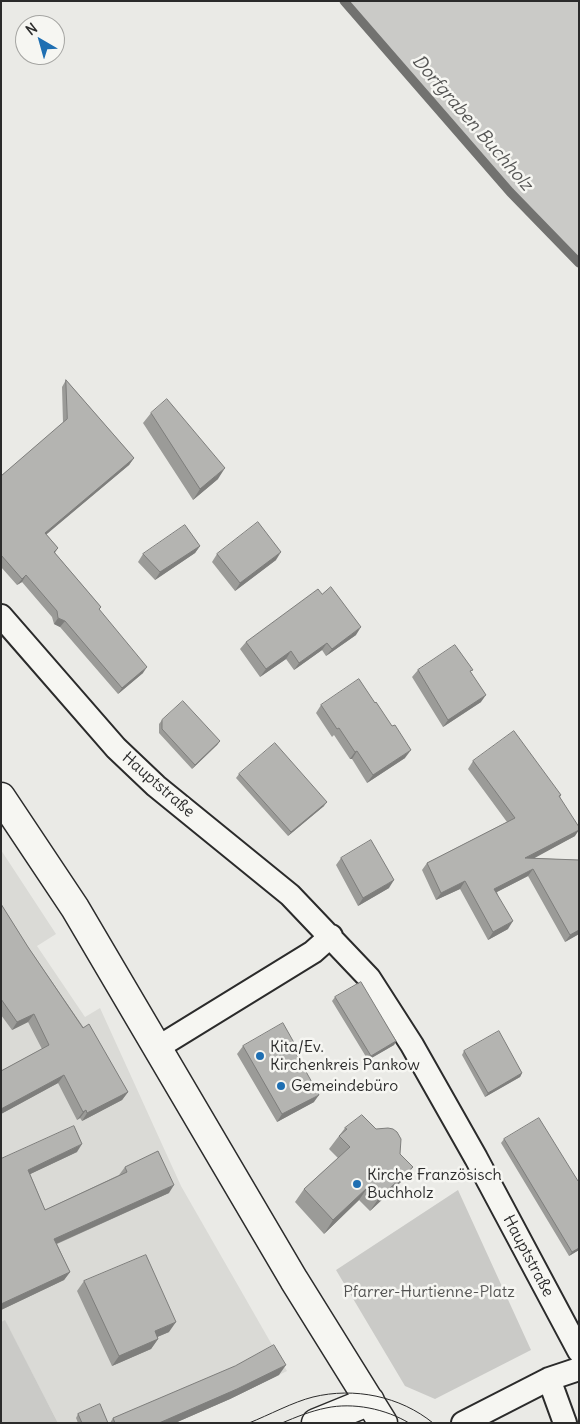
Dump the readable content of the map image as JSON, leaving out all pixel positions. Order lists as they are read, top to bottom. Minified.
{"streets":{"street":["Hauptstraße"]},"water":["Dorfgraben Buchholz"],"parks":["Pfarrer-Hurtienne-Platz"],"places":["Kita/Ev. Kirchenkreis Pankow","Gemeindebüro","Kirche Französisch Buchholz"],"north":"top left"}
